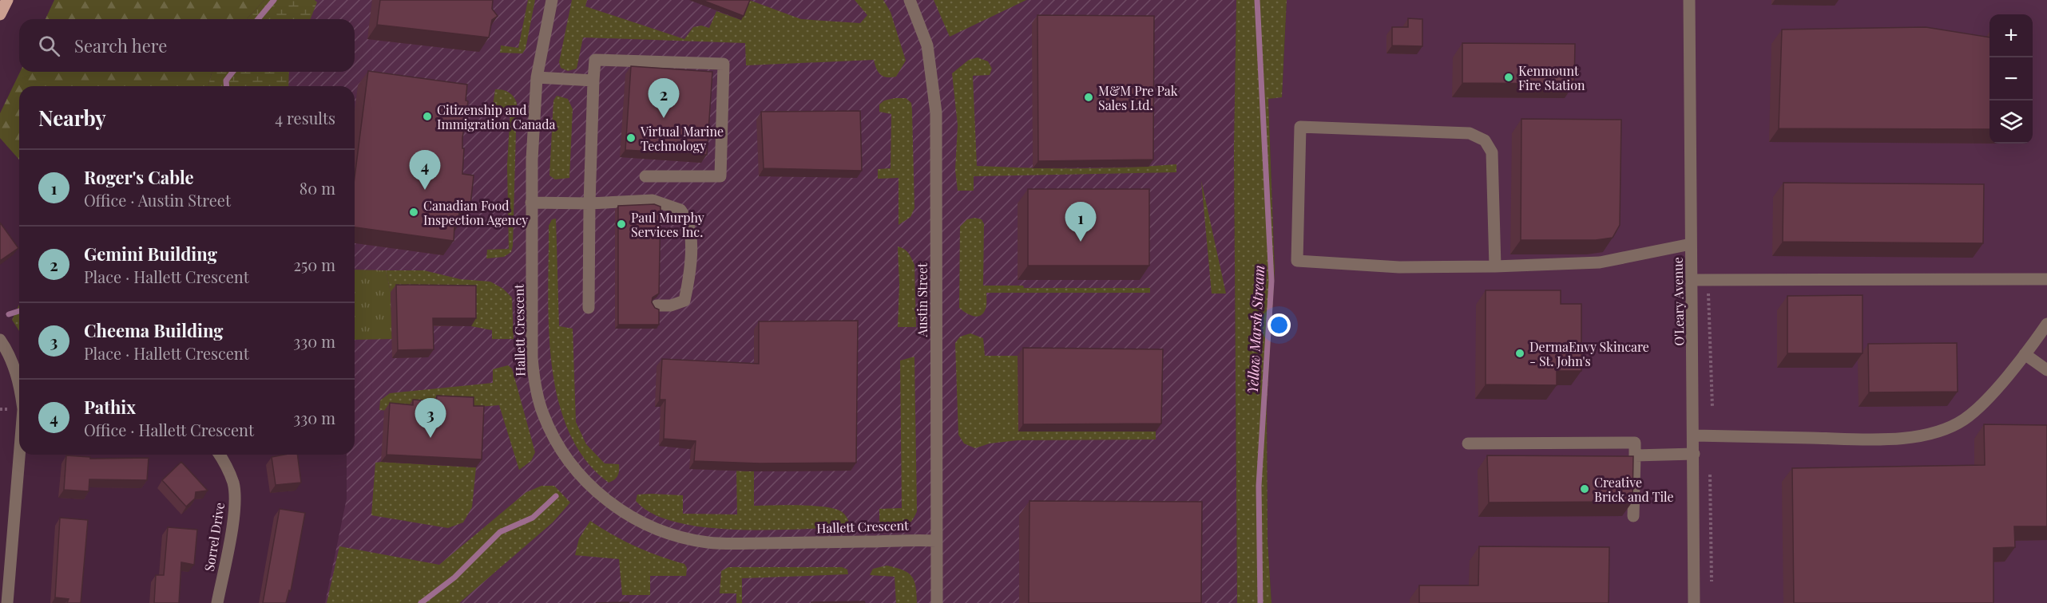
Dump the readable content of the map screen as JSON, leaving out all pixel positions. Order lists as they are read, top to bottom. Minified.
{"streets":{"street":["Austin Street","O'Leary Avenue","Hallett Crescent","Sorrel Drive"]},"crossings":[["Austin Street","Hallett Crescent"]],"water":["Yellow Marsh Stream"],"places":["Kenmount Fire Station","M&M Pre Pak Sales Ltd.","Citizenship and Immigration Canada","Virtual Marine Technology","Canadian Food Inspection Agency","Paul Murphy Services Inc.","DermaEnvy Skincare - St. John's","Creative Brick and Tile"],"page":{"map_buttons":["+","−"],"search":"Search here","pins":["2","4","1","3"],"heading":["Nearby","4 results"],"list":[{"mark":"1","name":"Roger's Cable","note":"Office · Austin Street","value":"80 m"},{"mark":"2","name":"Gemini Building","note":"Place · Hallett Crescent","value":"250 m"},{"mark":"3","name":"Cheema Building","note":"Place · Hallett Crescent","value":"330 m"},{"mark":"4","name":"Pathix","note":"Office · Hallett Crescent","value":"330 m"}]}}
